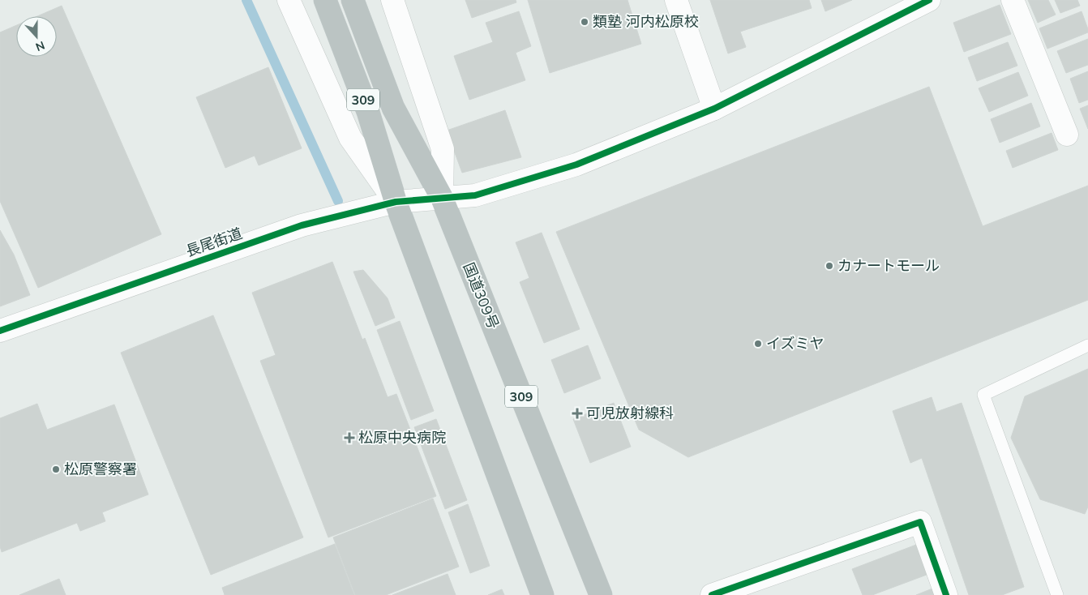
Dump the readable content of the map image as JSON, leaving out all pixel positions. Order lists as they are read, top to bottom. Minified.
{"streets":{"highway":["309","国道309号"],"street":["長尾街道"]},"crossings":[["309","長尾街道"],["長尾街道","国道309号"]],"places":{"other":["類塾 河内松原校","カナートモール","イズミヤ","松原警察署"],"health":["可児放射線科","松原中央病院"]},"north":"bottom"}
